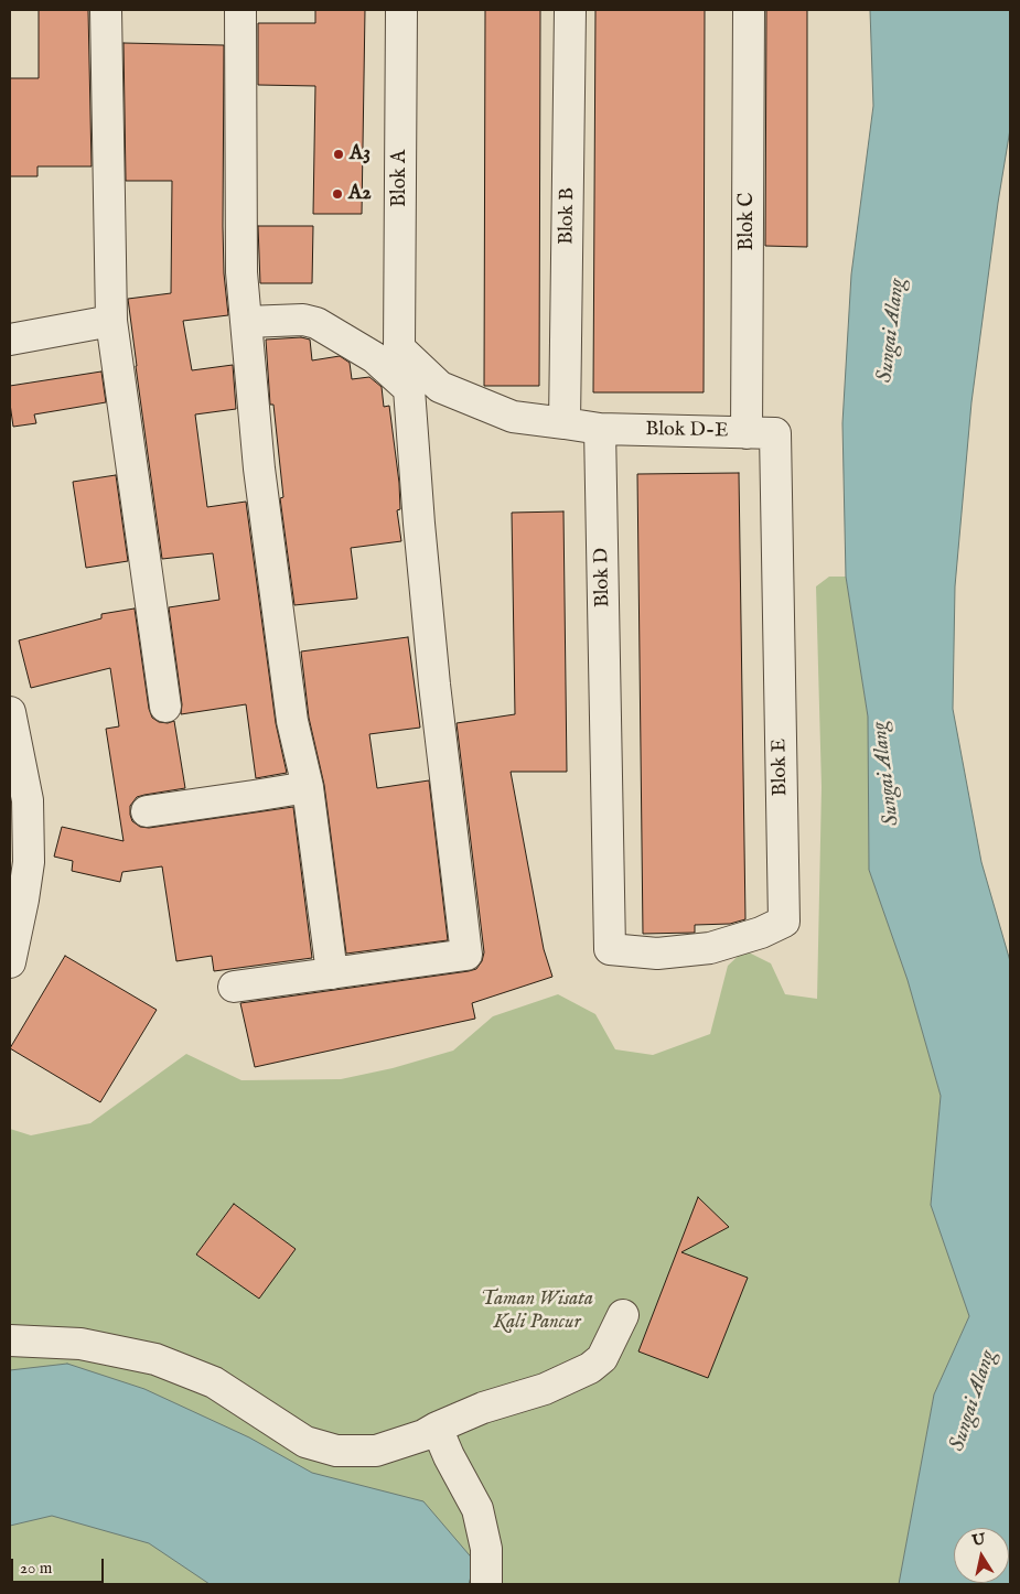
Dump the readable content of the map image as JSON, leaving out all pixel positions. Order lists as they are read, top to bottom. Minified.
{"streets":{"street":["Blok A","Blok B","Blok C","Blok D-E","Blok D","Blok E"]},"crossings":[["Blok A","Blok B"],["Blok C","Blok D-E"],["Blok C","Blok E"],["Blok D-E","Blok D"],["Blok D-E","Blok E"],["Blok D","Blok E"]],"water":["Sungai Alang"],"parks":["Taman Wisata Kali Pancur"],"places":["A3","A2"],"scale_bar":"20 m","north":"top"}
